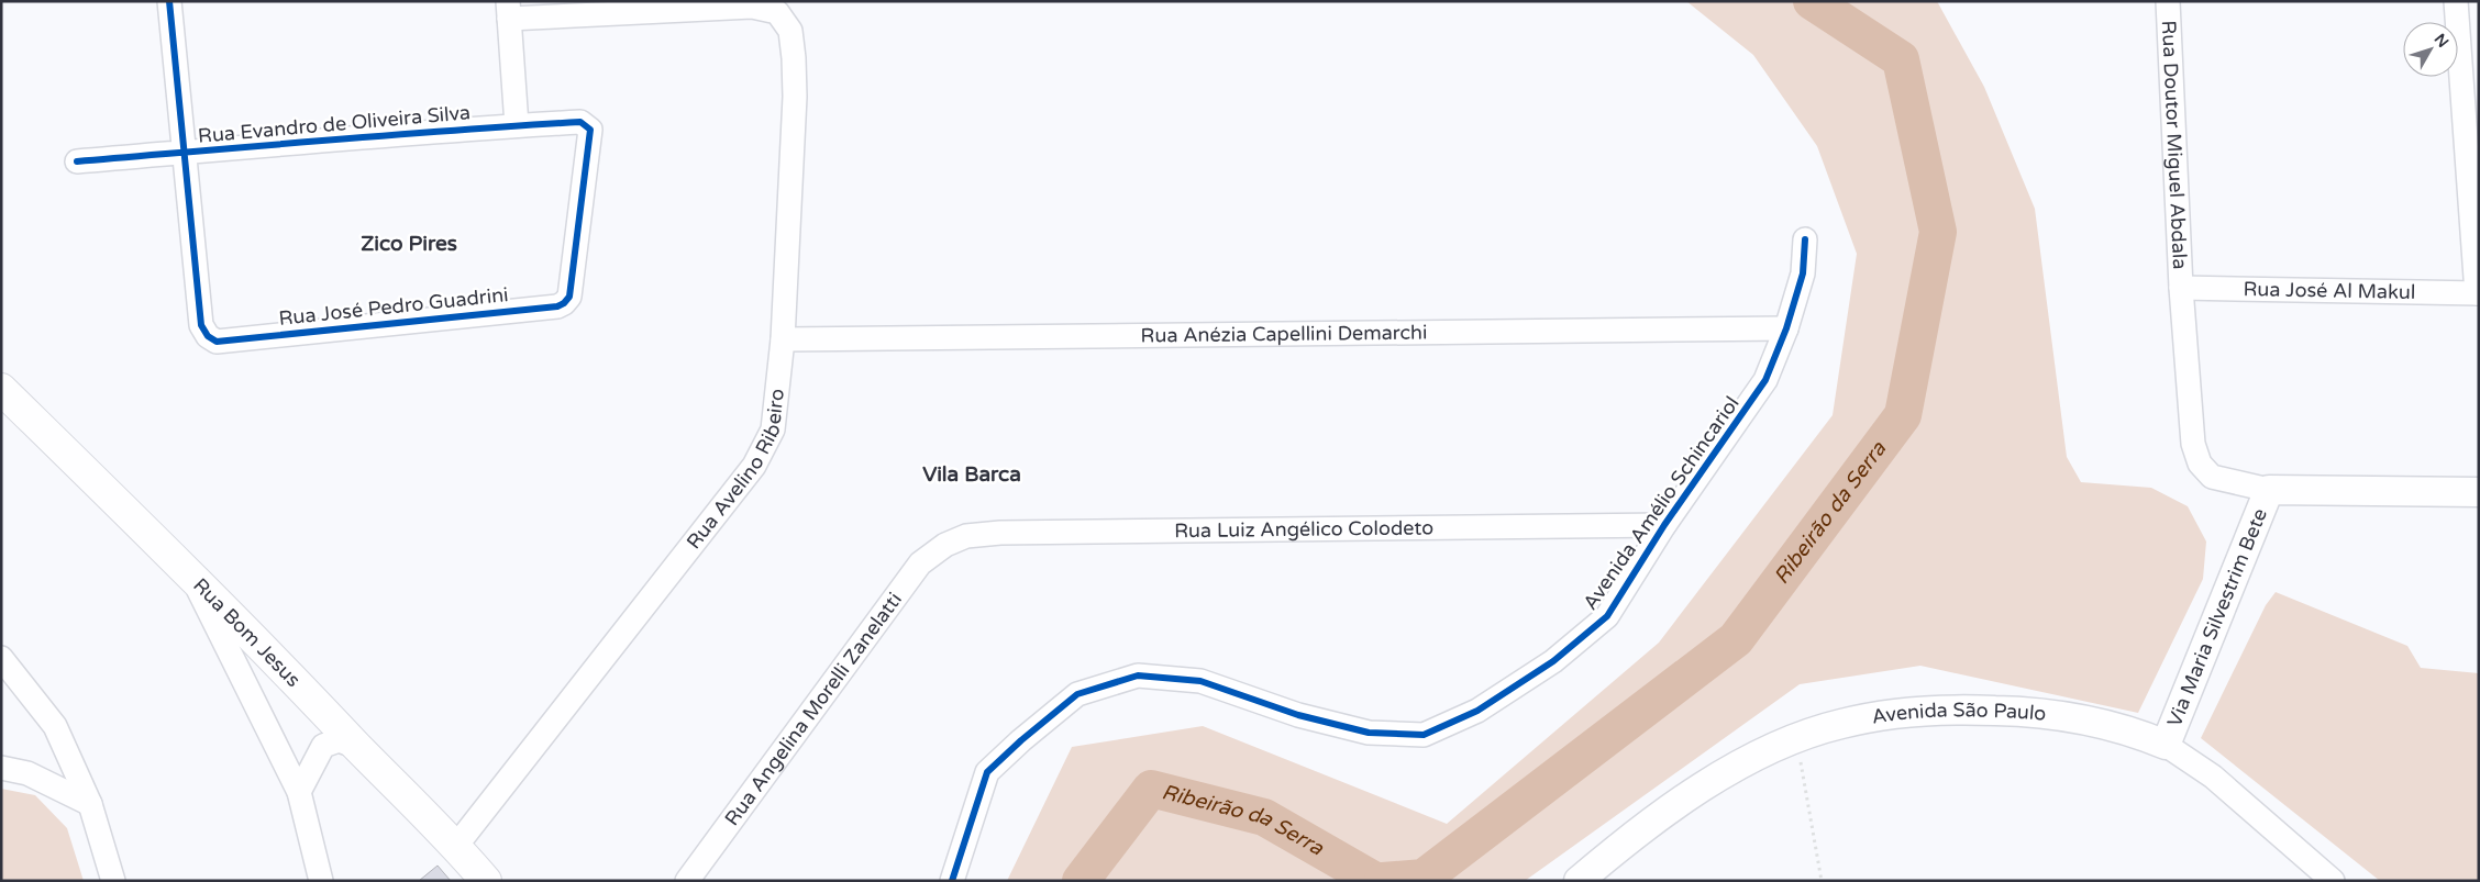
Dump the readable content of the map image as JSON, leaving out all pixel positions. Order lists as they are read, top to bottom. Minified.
{"streets":{"main road":["Rua Bom Jesus"],"street":["Rua Evandro de Oliveira Silva","Rua Doutor Miguel Abdala","Rua José Al Makul","Rua José Pedro Guadrini","Rua Anézia Capellini Demarchi","Rua Avelino Ribeiro","Avenida Amélio Schincariol","Rua Luiz Angélico Colodeto","Via Maria Silvestrim Bete","Rua Angelina Morelli Zanelatti","Avenida São Paulo"]},"crossings":[["Rua Evandro de Oliveira Silva","Rua José Pedro Guadrini"],["Rua Doutor Miguel Abdala","Rua José Al Makul"],["Rua Doutor Miguel Abdala","Via Maria Silvestrim Bete"],["Rua Anézia Capellini Demarchi","Rua Avelino Ribeiro"],["Rua Anézia Capellini Demarchi","Avenida Amélio Schincariol"],["Rua Avelino Ribeiro","Rua Bom Jesus"],["Avenida Amélio Schincariol","Rua Luiz Angélico Colodeto"],["Rua Luiz Angélico Colodeto","Rua Angelina Morelli Zanelatti"],["Via Maria Silvestrim Bete","Avenida São Paulo"]],"districts":["Zico Pires","Vila Barca"],"water":["Ribeirão da Serra"],"north":"top right"}
